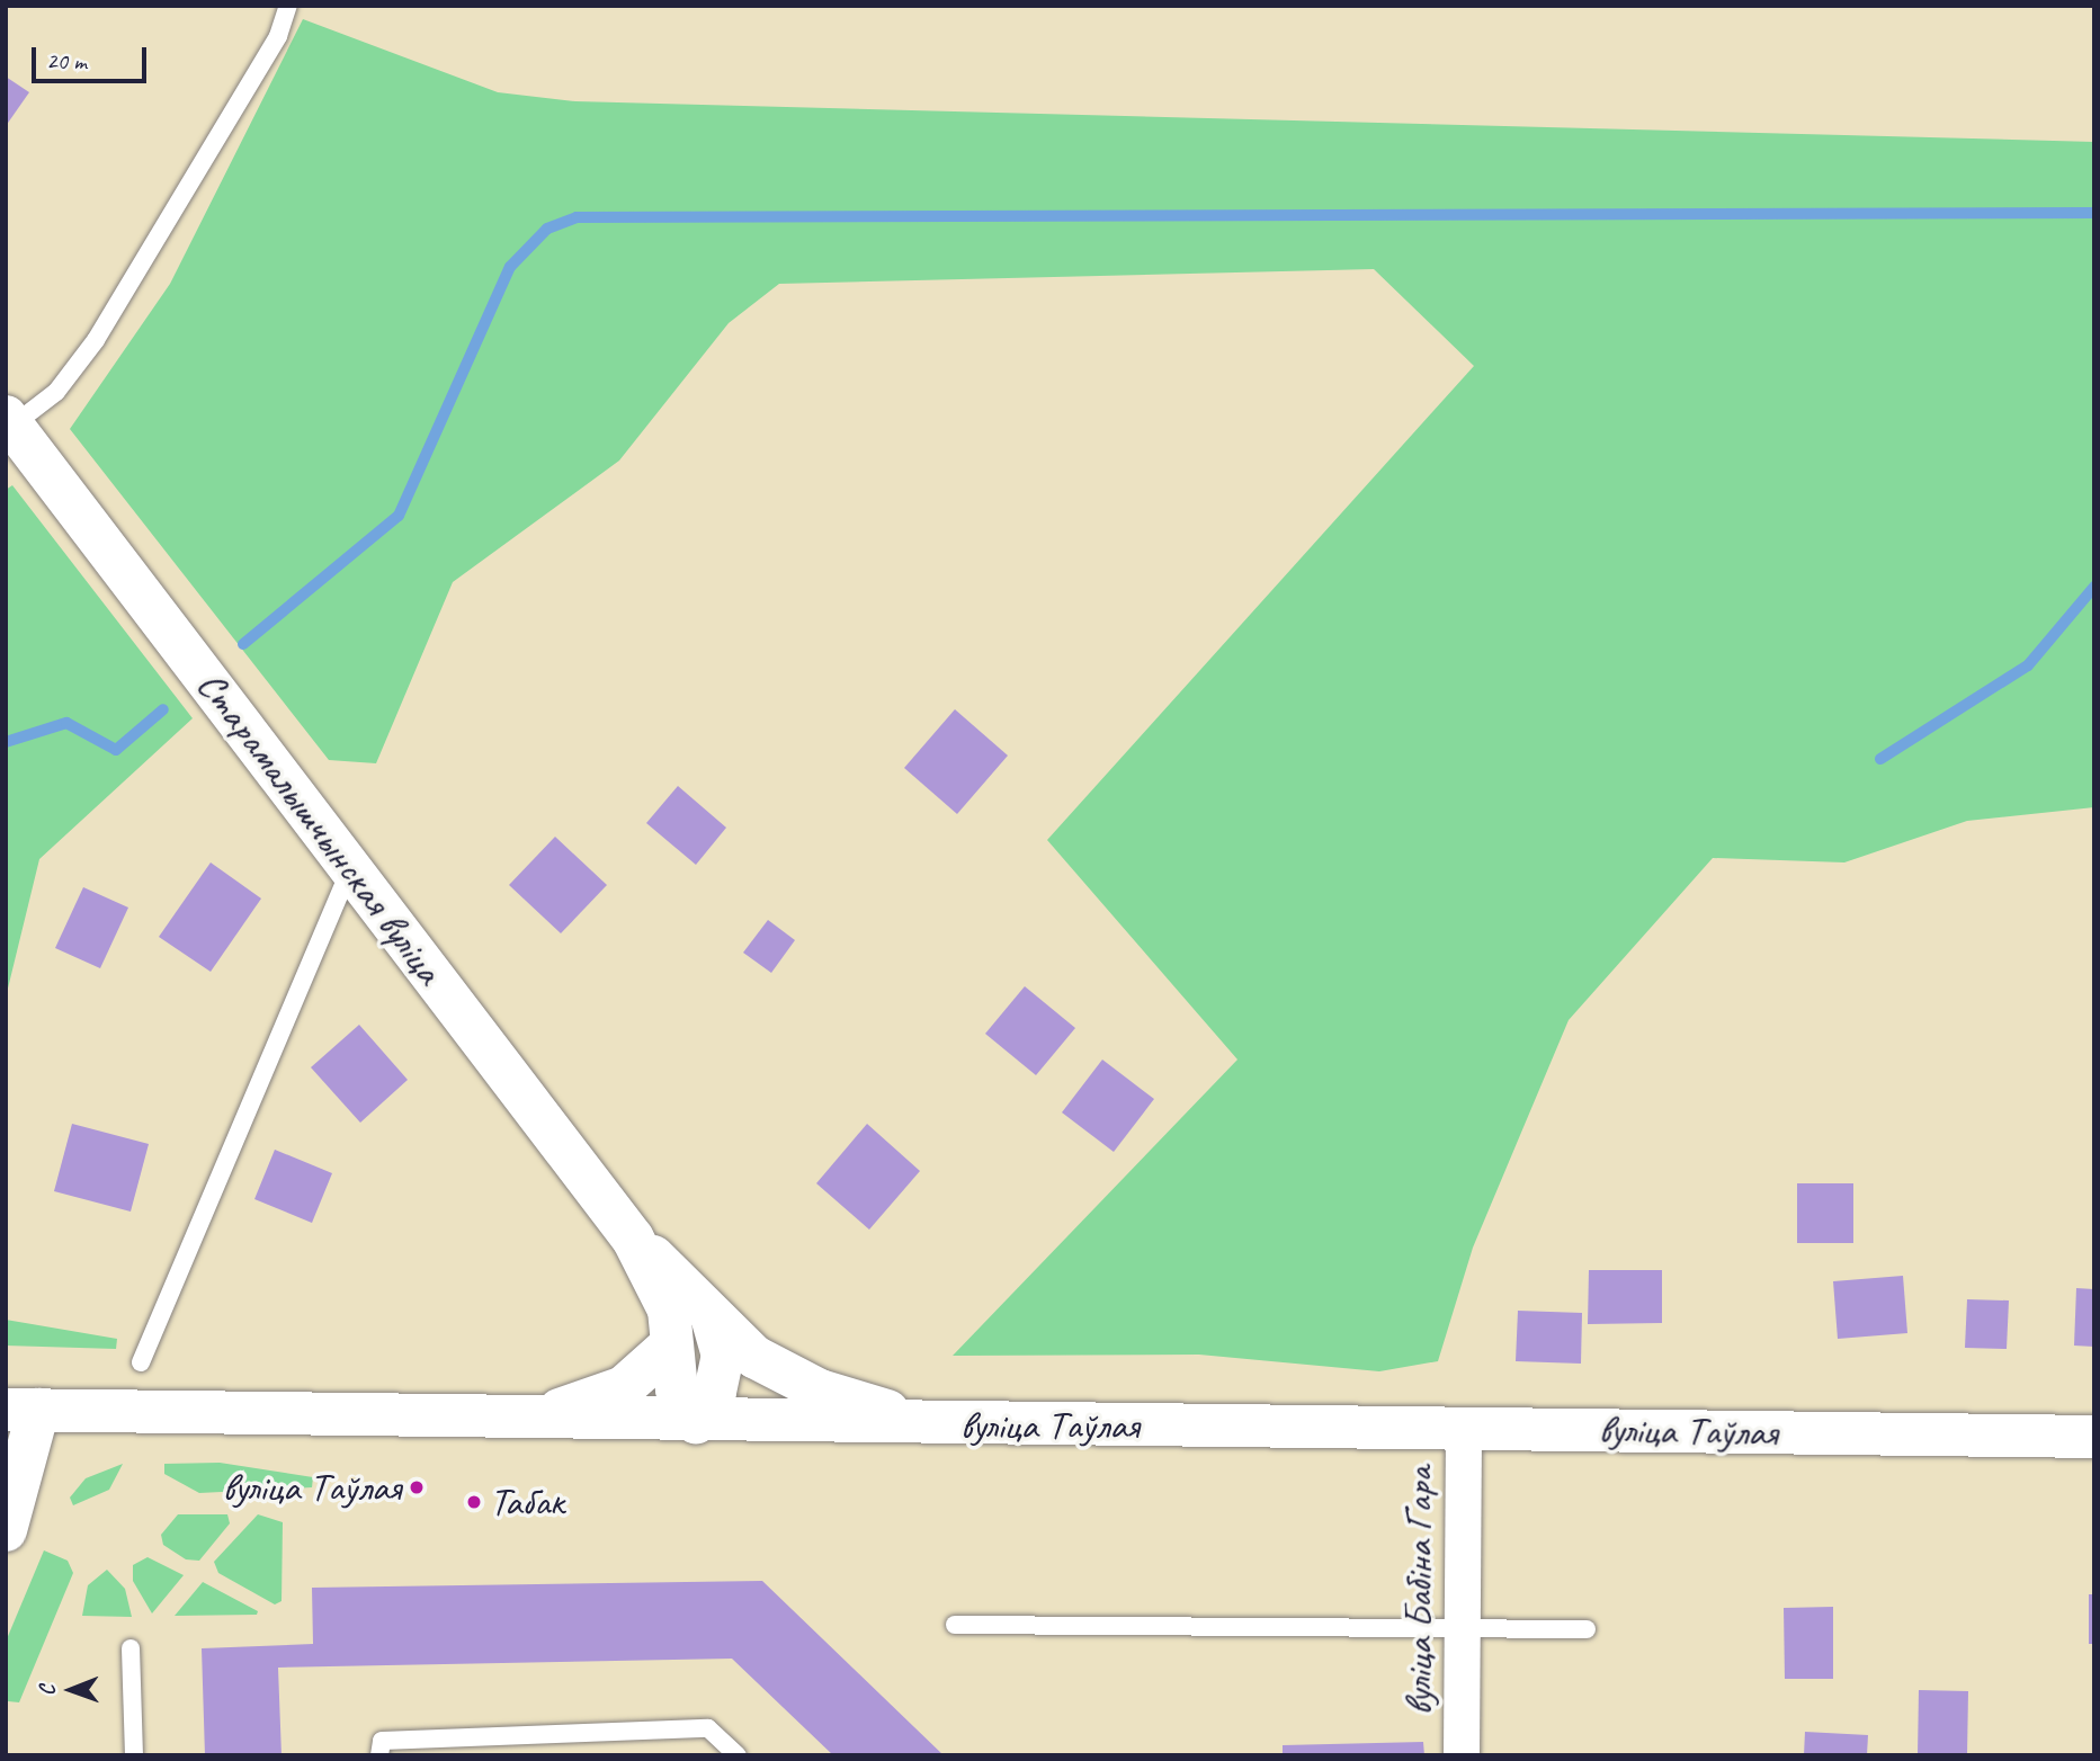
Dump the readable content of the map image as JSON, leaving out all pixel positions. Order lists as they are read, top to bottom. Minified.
{"streets":{"main road":["Старамалышчынская вуліца","вуліца Таўлая"],"street":["вуліца Бабіна Гара"]},"crossings":[["вуліца Таўлая","вуліца Бабіна Гара"]],"places":["вуліца Таўлая","Табак"],"scale_bar":"20 m","north":"left"}
